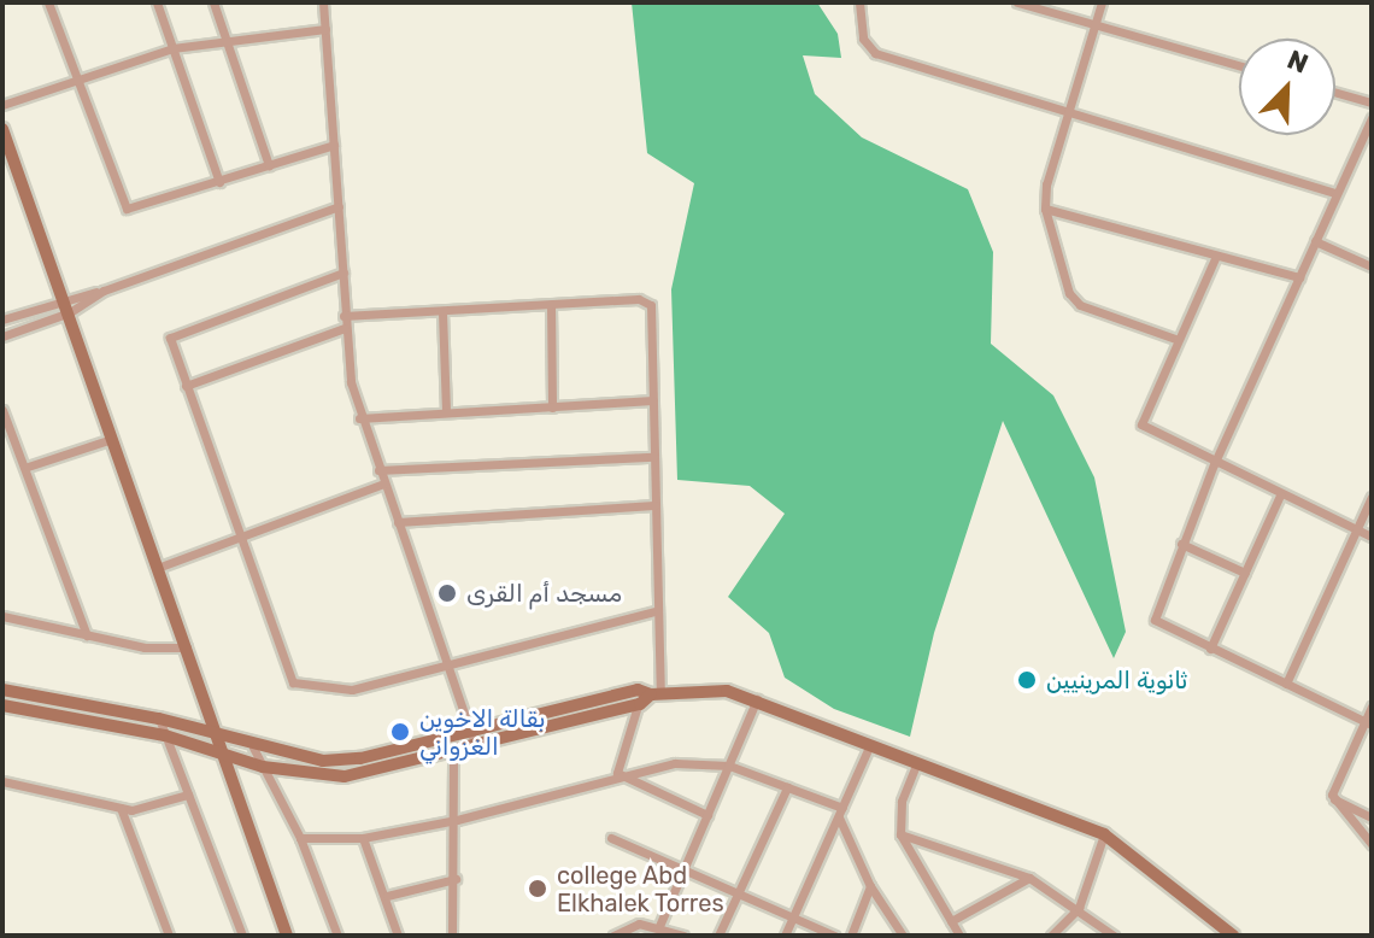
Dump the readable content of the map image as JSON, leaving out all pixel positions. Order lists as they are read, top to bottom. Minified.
{"places":["مسجد أم القرى","ثانوية المرينيين","بقالة الاخوين الغزواني","college Abd Elkhalek Torres"],"north":"top right"}
